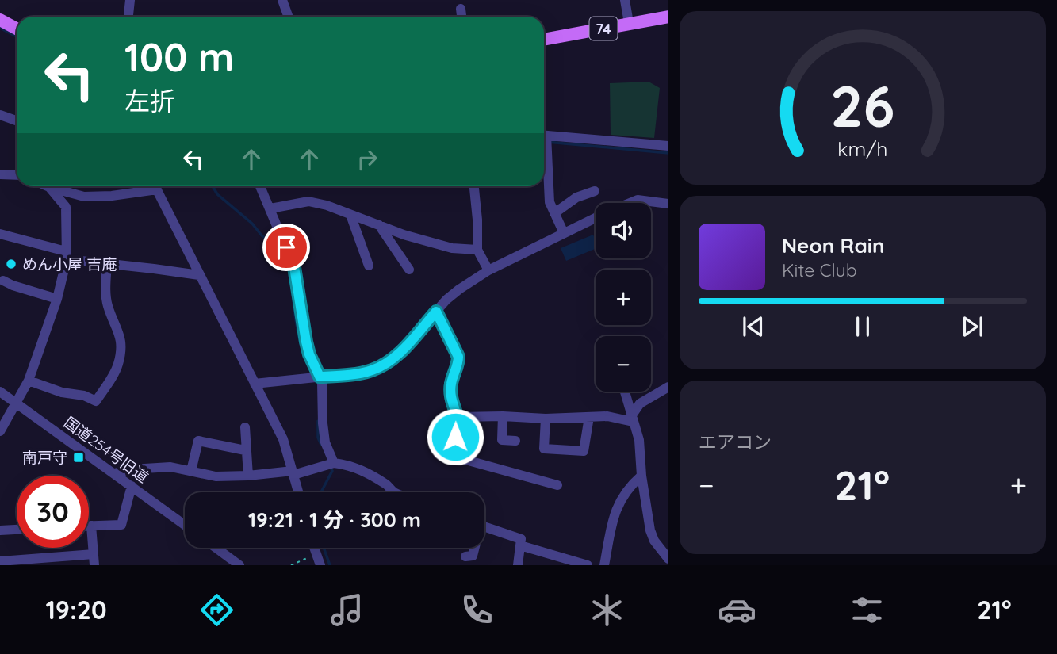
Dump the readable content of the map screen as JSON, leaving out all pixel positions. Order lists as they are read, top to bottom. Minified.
{"streets":{"main road":["74"],"street":["国道254号旧道"]},"places":{"other":["めん小屋 吉庵"],"transit":["南戸守"]},"page":{"turn":["100 m","左折"],"map_buttons":["+","−"],"song":["Neon Rain","Kite Club"],"tile":"エアコン","heat":["−","21°","+"],"limit":"30","trip":"19:21 · 1 分 · 300 m","tabs":["19:20","21°"],"gauge":["26","km/h"]}}
